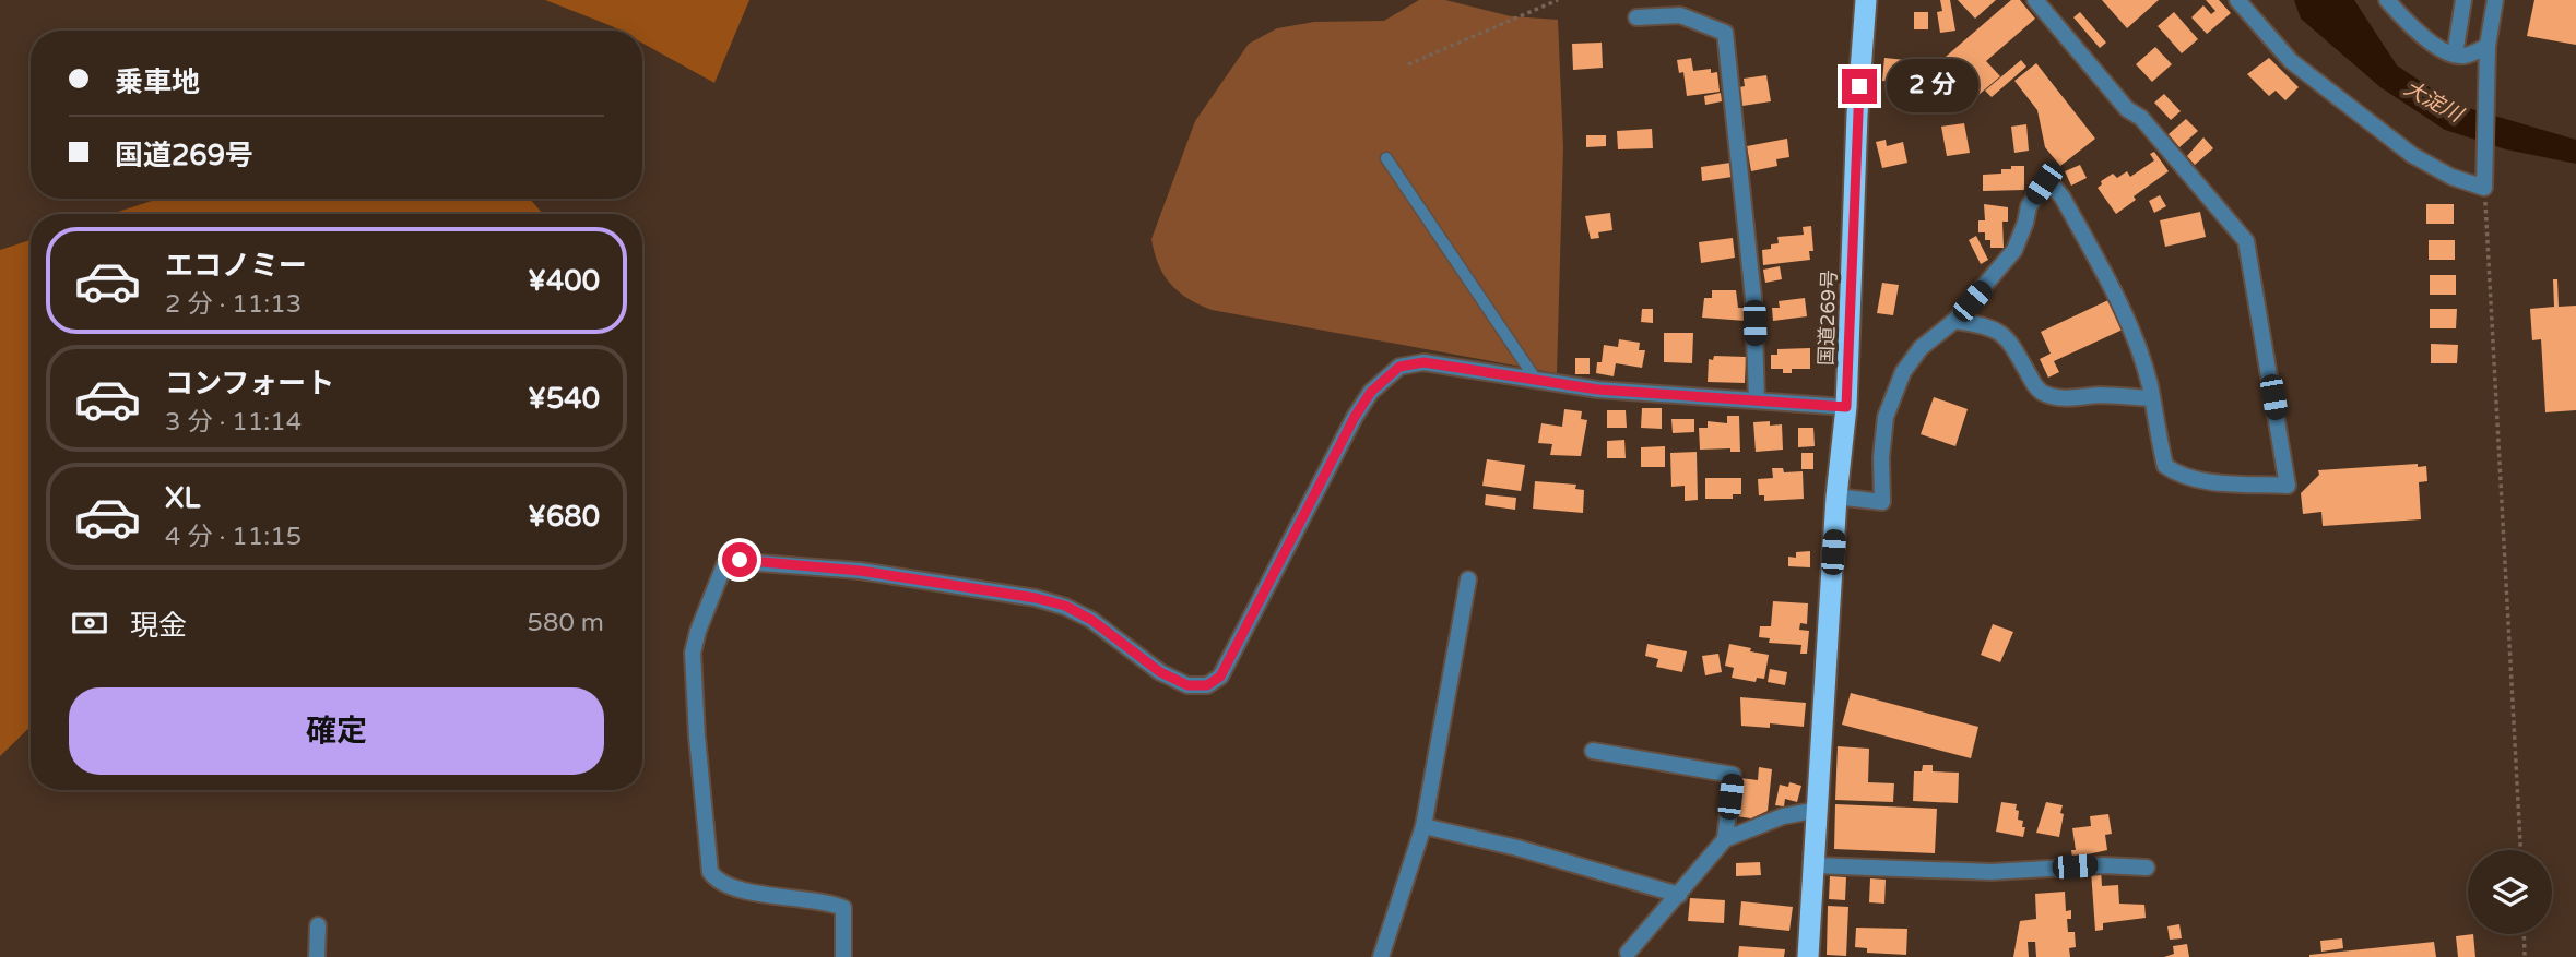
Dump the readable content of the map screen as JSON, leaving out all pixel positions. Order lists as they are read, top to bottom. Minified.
{"streets":{"highway":["国道269号"]},"water":["大淀川"],"page":{"banner":["乗車地","国道269号"],"bubble":"2 分","list":[{"name":"エコノミー","note":"2 分 · 11:13","value":"¥400"},{"name":"コンフォート","note":"3 分 · 11:14","value":"¥540"},{"name":"XL","note":"4 分 · 11:15","value":"¥680"}],"pay":["現金","580 m"],"buttons":"確定"}}
